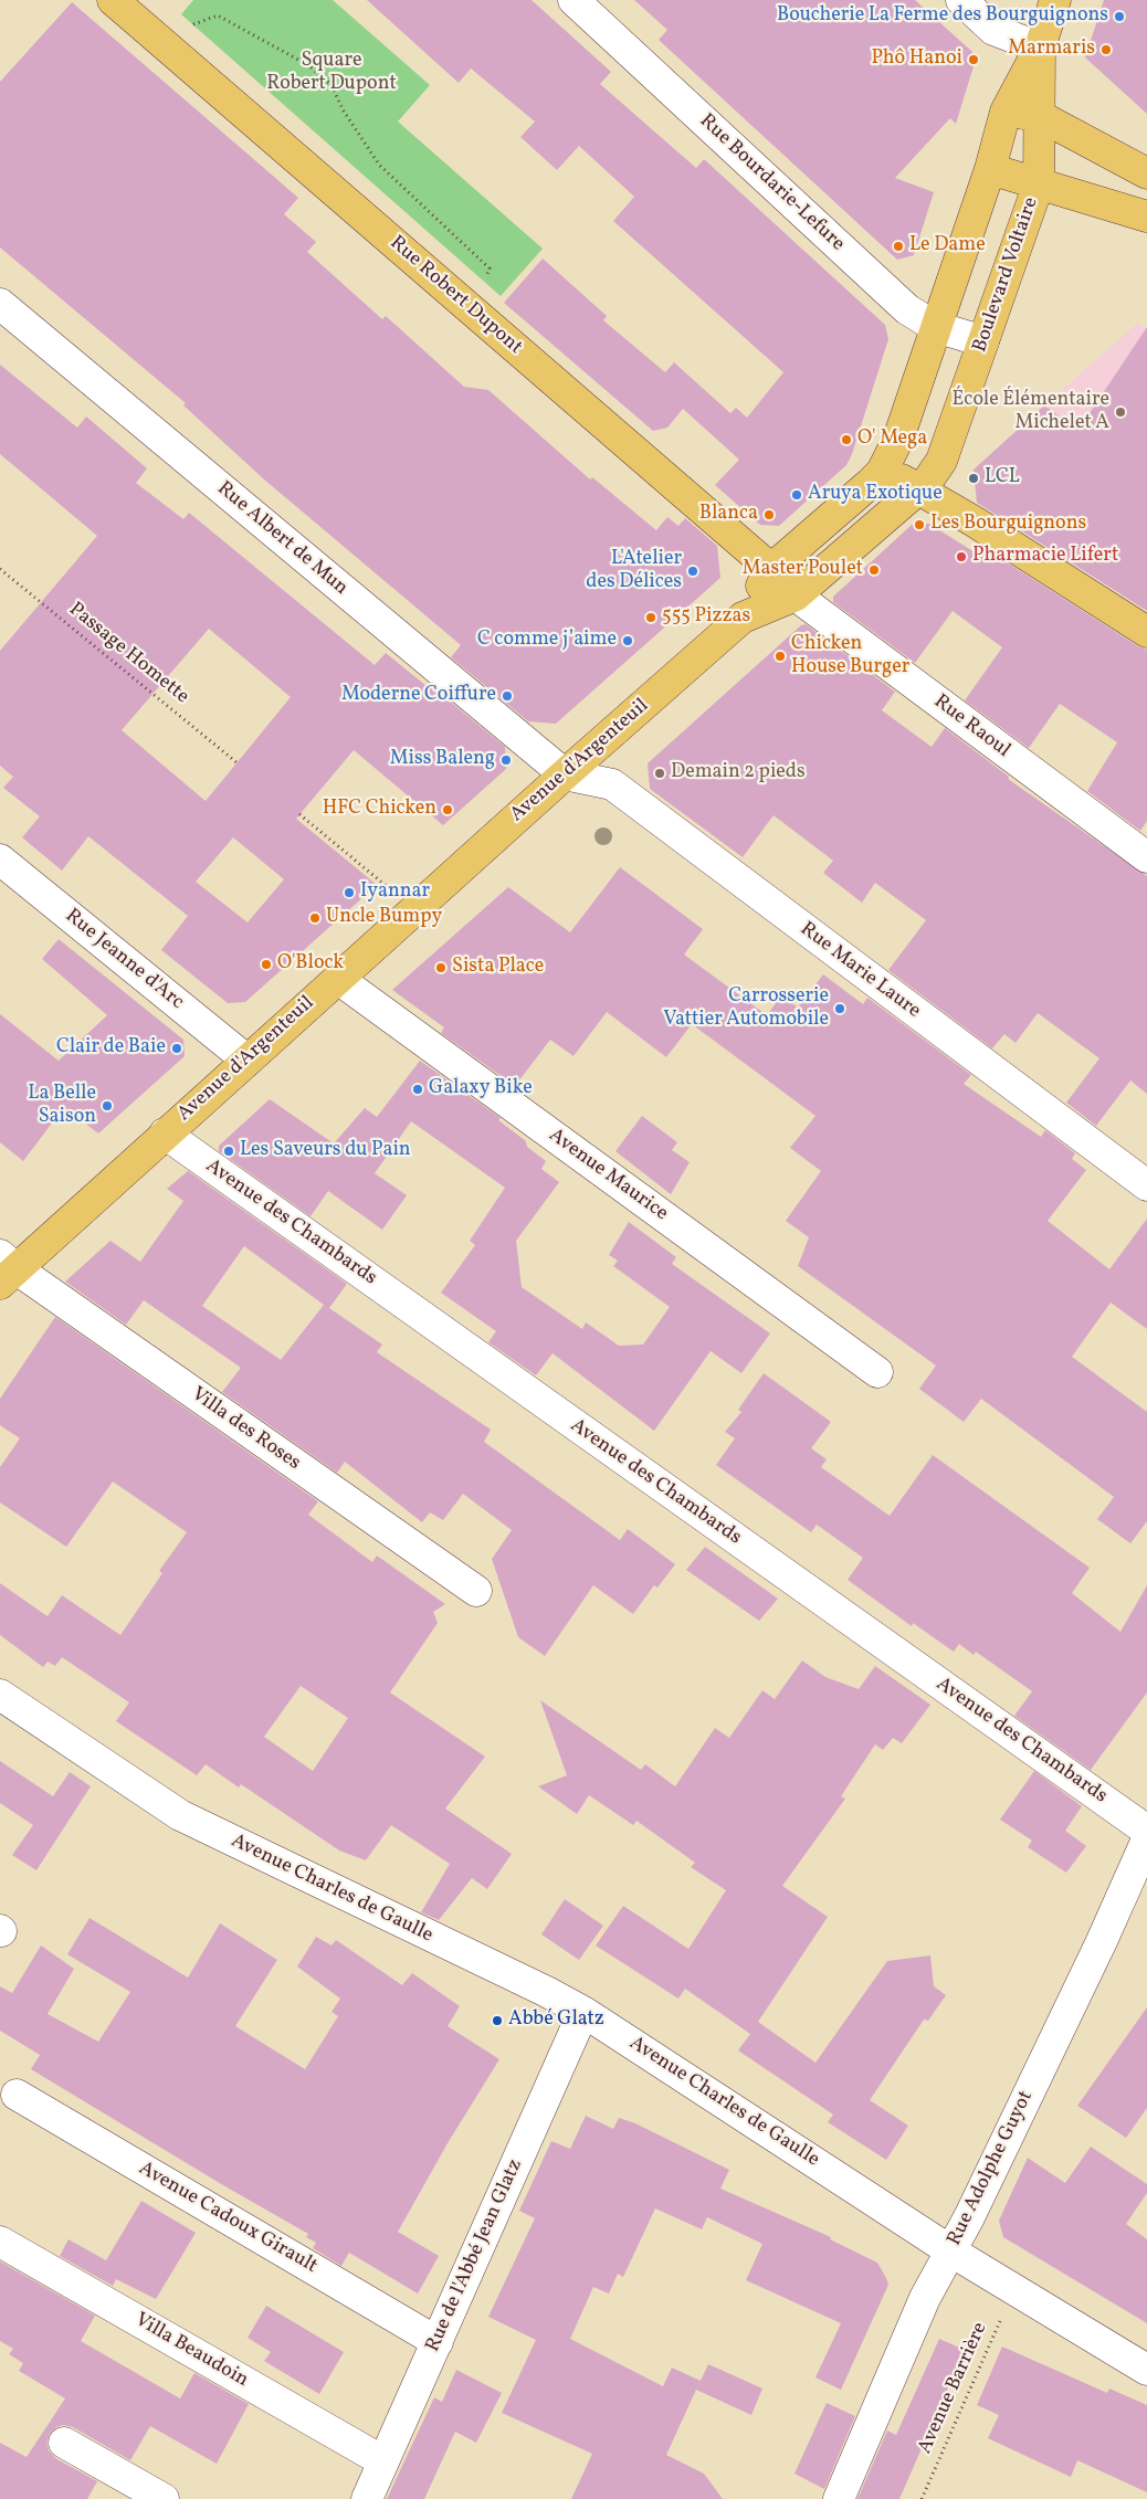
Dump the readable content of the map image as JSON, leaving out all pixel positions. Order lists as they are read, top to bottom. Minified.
{"streets":{"main road":["Boulevard Voltaire","Rue Robert Dupont","Avenue d'Argenteuil"],"street":["Rue Bourdarie-Lefure","Rue Albert de Mun","Rue Raoul","Rue Jeanne d'Arc","Rue Marie Laure","Avenue Maurice","Avenue des Chambards","Villa des Roses","Avenue Charles de Gaulle","Rue Adolphe Guyot","Avenue Cadoux Girault","Rue de l'Abbé Jean Glatz","Villa Beaudoin"],"path":["Passage Homette","Avenue Barrière"]},"crossings":[["Rue Bourdarie-Lefure","Boulevard Voltaire"],["Boulevard Voltaire","Avenue d'Argenteuil"],["Rue Robert Dupont","Rue Raoul"],["Rue Robert Dupont","Avenue d'Argenteuil"],["Rue Albert de Mun","Avenue d'Argenteuil"],["Rue Albert de Mun","Rue Marie Laure"],["Rue Raoul","Avenue d'Argenteuil"],["Avenue d'Argenteuil","Rue Jeanne d'Arc"],["Avenue d'Argenteuil","Rue Marie Laure"],["Avenue d'Argenteuil","Avenue Maurice"],["Avenue d'Argenteuil","Avenue des Chambards"],["Avenue d'Argenteuil","Villa des Roses"],["Avenue Charles de Gaulle","Rue Adolphe Guyot"],["Avenue Charles de Gaulle","Rue de l'Abbé Jean Glatz"],["Avenue Charles de Gaulle","Avenue Barrière"],["Avenue Cadoux Girault","Rue de l'Abbé Jean Glatz"],["Rue de l'Abbé Jean Glatz","Villa Beaudoin"]],"parks":["Square Robert Dupont"],"places":["Boucherie La Ferme des Bourguignons","Marmaris","Phô Hanoi","Le Dame","École Élémentaire Michelet A","O' Mega","LCL","Aruya Exotique","Blanca","Les Bourguignons","Pharmacie Lifert","Master Poulet","L'Atelier des Délices","555 Pizzas","C comme j’aime","Chicken House Burger","Moderne Coiffure","Miss Baleng","Demain 2 pieds","HFC Chicken","Iyannar","Uncle Bumpy","O'Block","Sista Place","Carrosserie Vattier Automobile","Clair de Baie","Galaxy Bike","La Belle Saison","Les Saveurs du Pain","Abbé Glatz"]}
